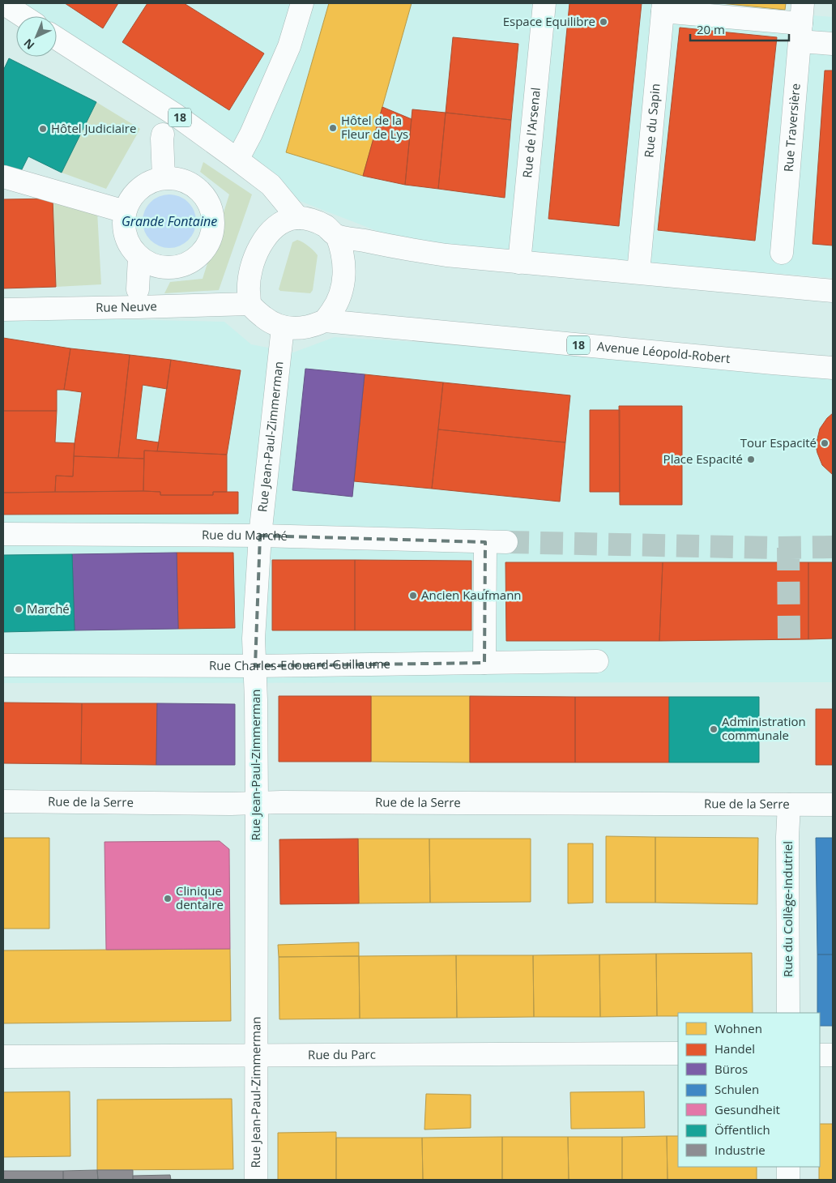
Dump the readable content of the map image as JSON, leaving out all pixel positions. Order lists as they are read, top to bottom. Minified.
{"streets":{"street":["18","Rue du Sapin","Rue Traversière","Rue de l'Arsenal","Rue Neuve","Avenue Léopold-Robert","Rue Jean-Paul-Zimmerman","Rue du Marché","Rue Charles-Edouard-Guillaume","Rue de la Serre","Rue du Collège-Indutriel","Rue du Parc"]},"crossings":[["18","Rue Neuve"],["18","Avenue Léopold-Robert"],["18","Rue Jean-Paul-Zimmerman"],["Rue Neuve","Avenue Léopold-Robert"],["Rue Neuve","Rue Jean-Paul-Zimmerman"],["Avenue Léopold-Robert","Rue Jean-Paul-Zimmerman"],["Rue Jean-Paul-Zimmerman","Rue du Marché"],["Rue Jean-Paul-Zimmerman","Rue Charles-Edouard-Guillaume"],["Rue Jean-Paul-Zimmerman","Rue de la Serre"],["Rue Jean-Paul-Zimmerman","Rue du Parc"],["Rue du Marché","Rue Charles-Edouard-Guillaume"],["Rue de la Serre","Rue du Collège-Indutriel"]],"water":["Grande Fontaine"],"places":["Espace Equilibre","Hôtel de la Fleur de Lys","Hôtel Judiciaire","Tour Espacité","Place Espacité","Ancien Kaufmann","Marché","Administration communale","Clinique dentaire"],"legend":["Wohnen","Handel","Büros","Schulen","Gesundheit","Öffentlich","Industrie"],"scale_bar":"20 m","north":"bottom left"}
